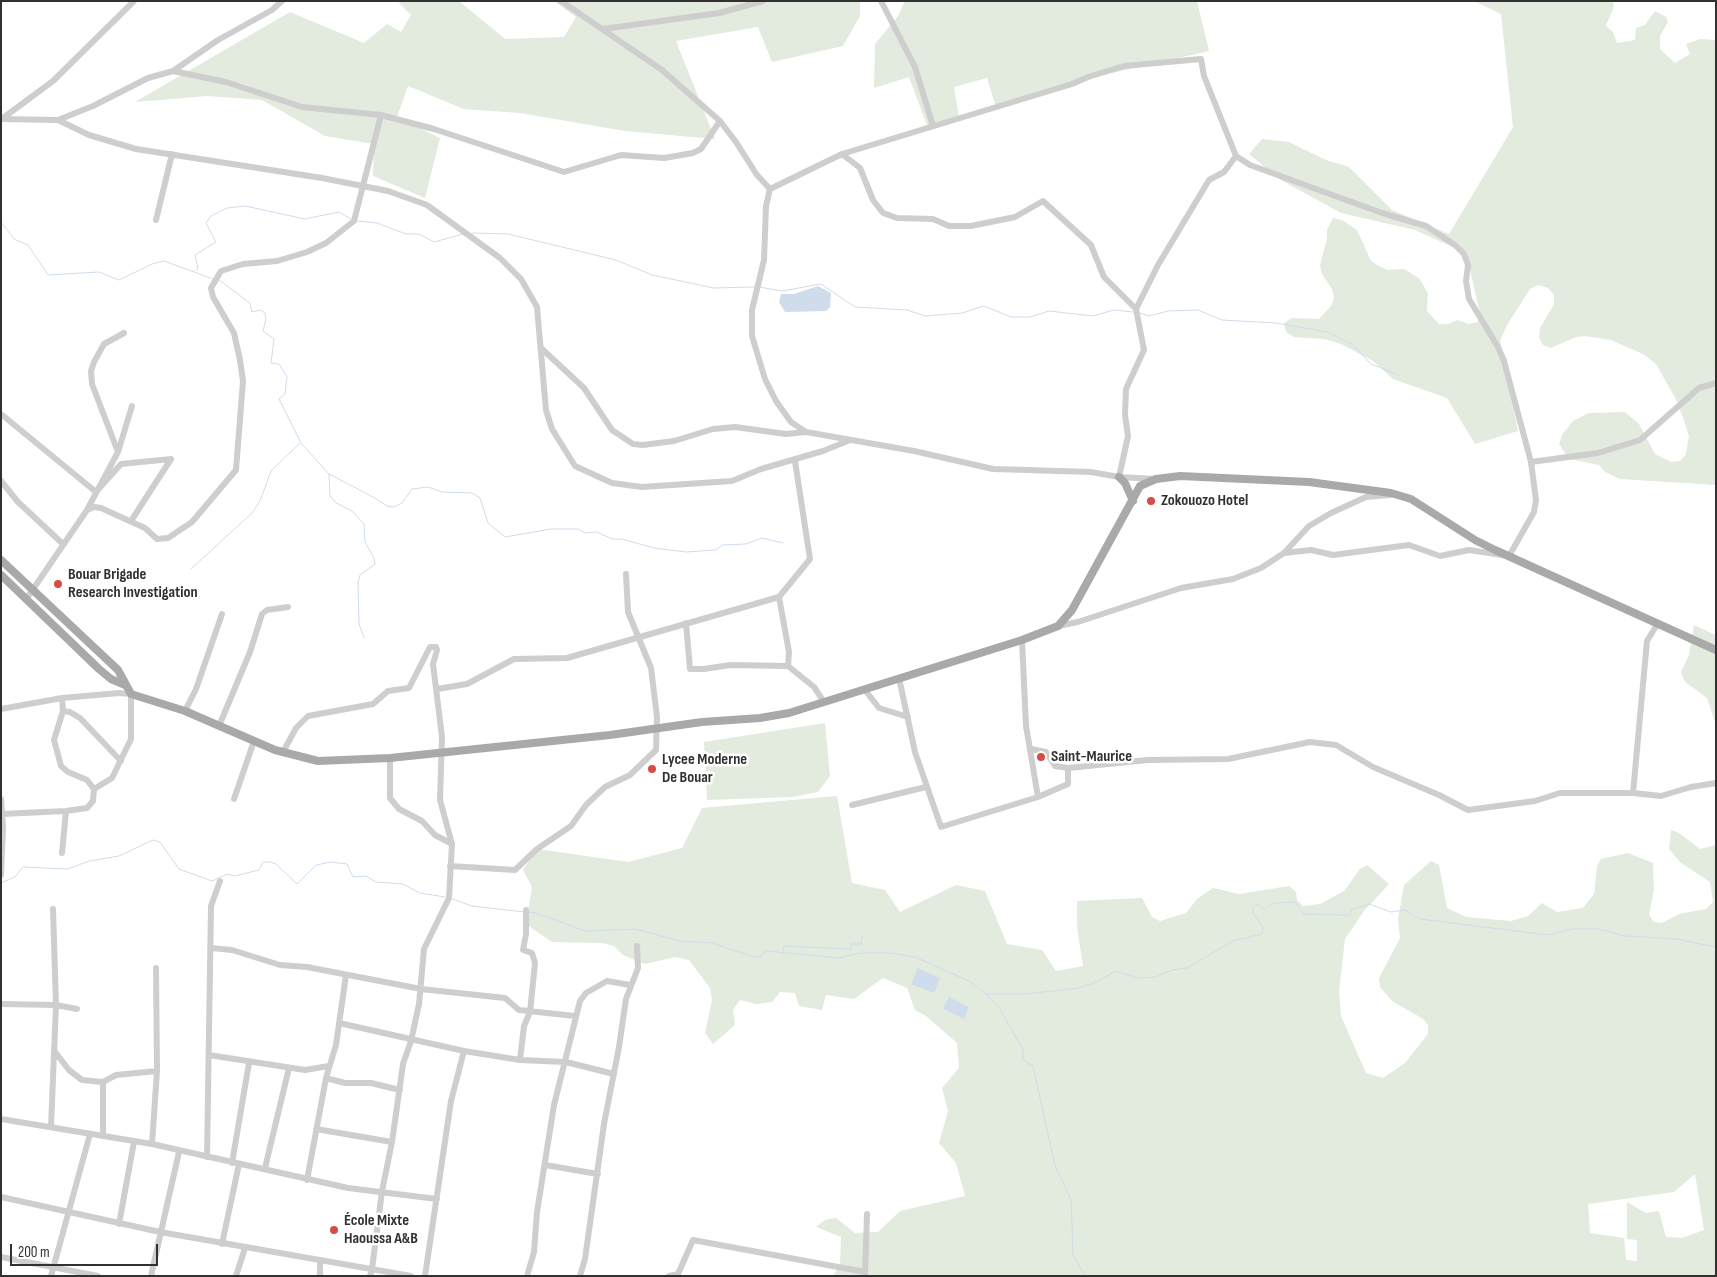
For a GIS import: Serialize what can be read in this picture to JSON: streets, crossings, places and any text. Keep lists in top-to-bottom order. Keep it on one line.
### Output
{"places":["Zokouozo Hotel","Bouar Brigade Research Investigation","Saint-Maurice","Lycee Moderne De Bouar","École Mixte Haoussa A&B"],"scale_bar":"200 m"}
